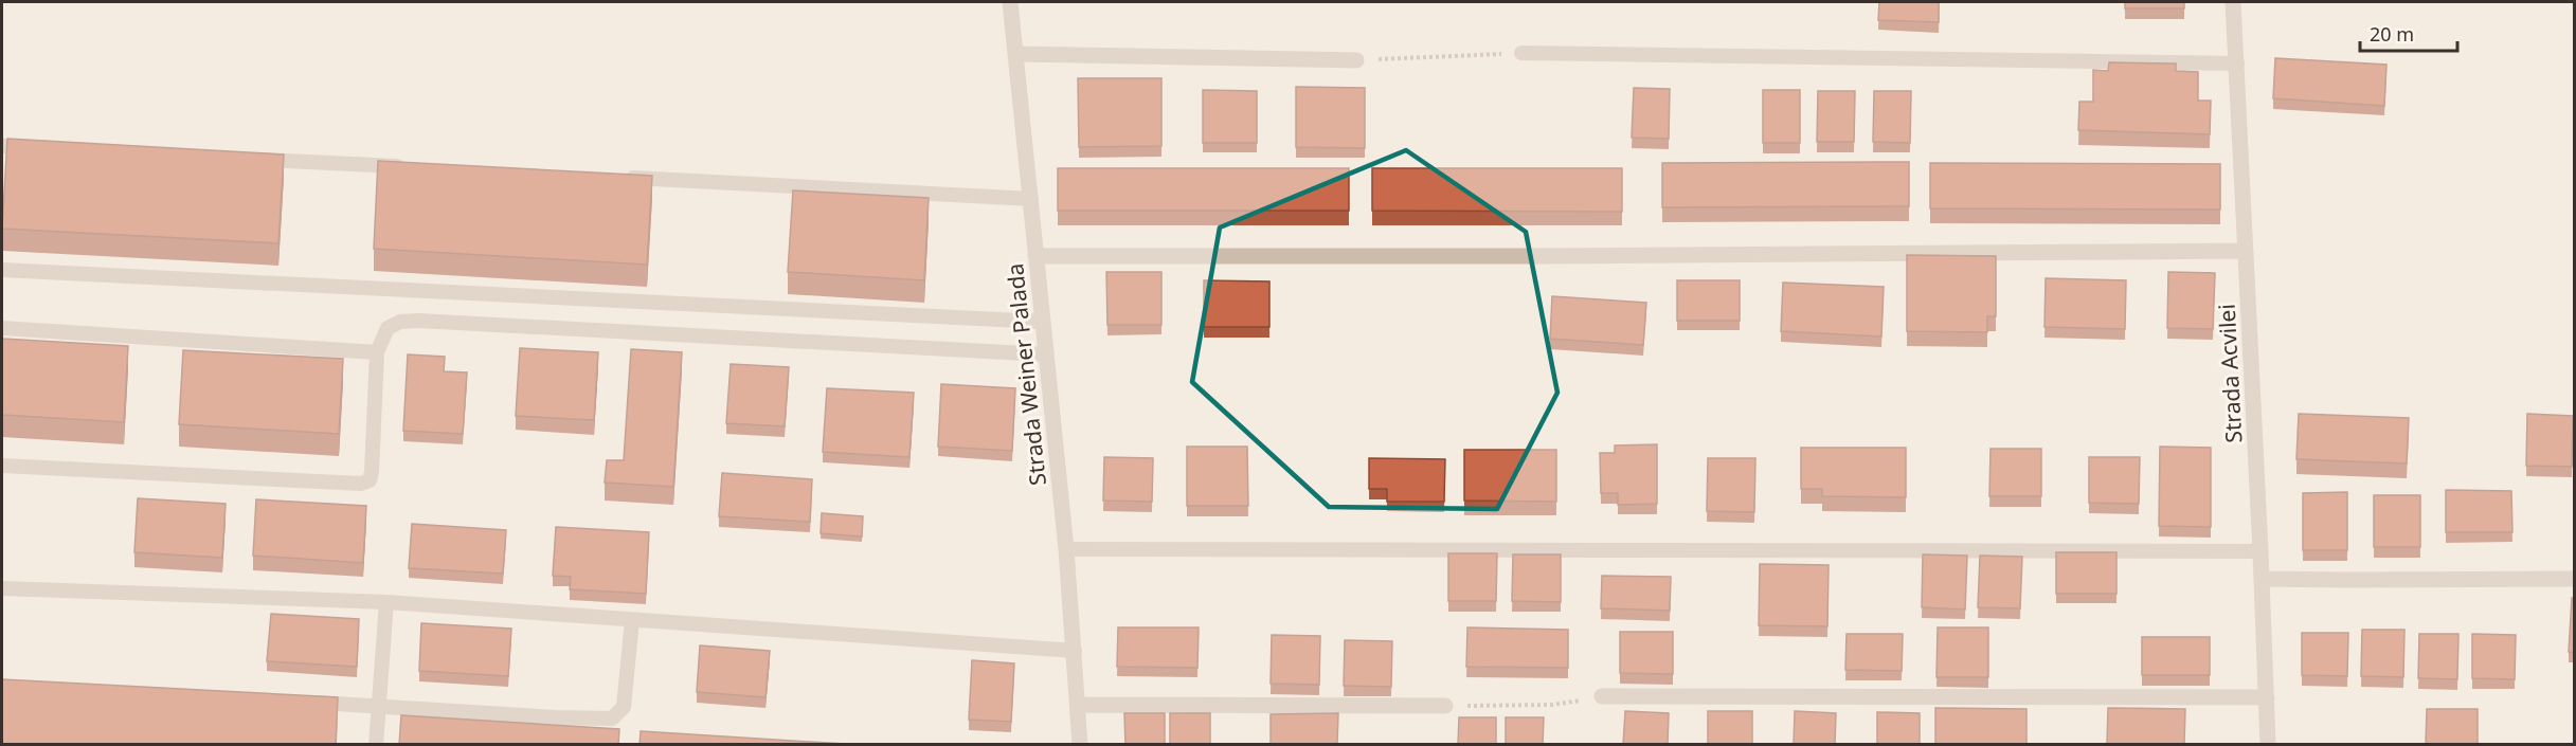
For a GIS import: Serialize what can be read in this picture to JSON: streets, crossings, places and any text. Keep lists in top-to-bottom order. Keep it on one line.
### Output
{"streets":{"street":["Strada Acvilei","Strada Weiner Palada"]},"scale_bar":"20 m"}
